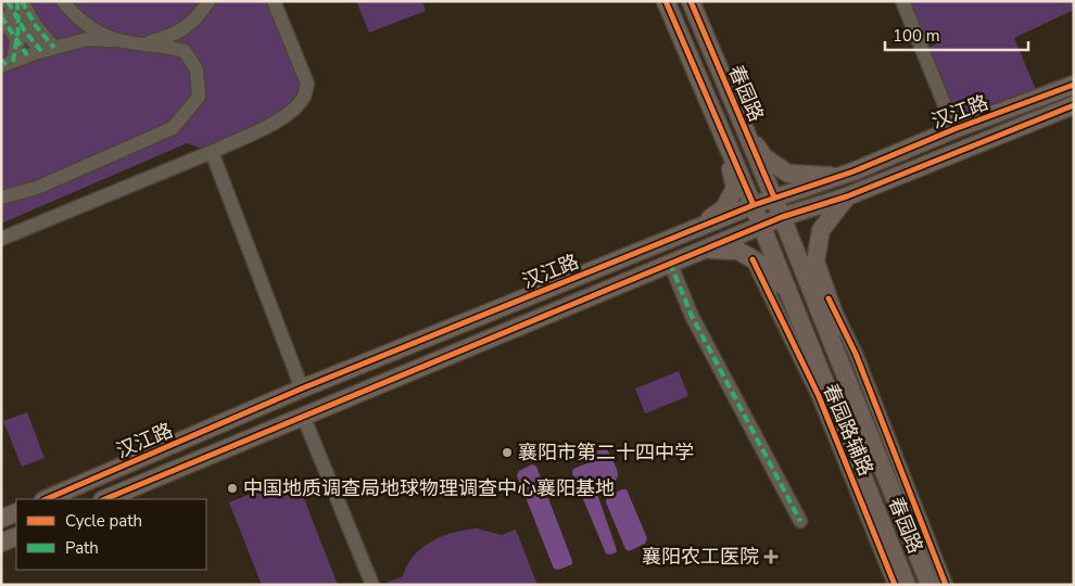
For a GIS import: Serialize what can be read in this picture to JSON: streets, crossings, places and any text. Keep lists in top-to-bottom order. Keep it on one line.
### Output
{"streets":{"main road":["春园路","汉江路"],"street":["春园路辅路"]},"crossings":[["春园路","汉江路"]],"places":{"other":["襄阳市第二十四中学","中国地质调查局地球物理调查中心襄阳基地"],"health":["襄阳农工医院"]},"legend":["Cycle path","Path"],"scale_bar":"100 m"}
